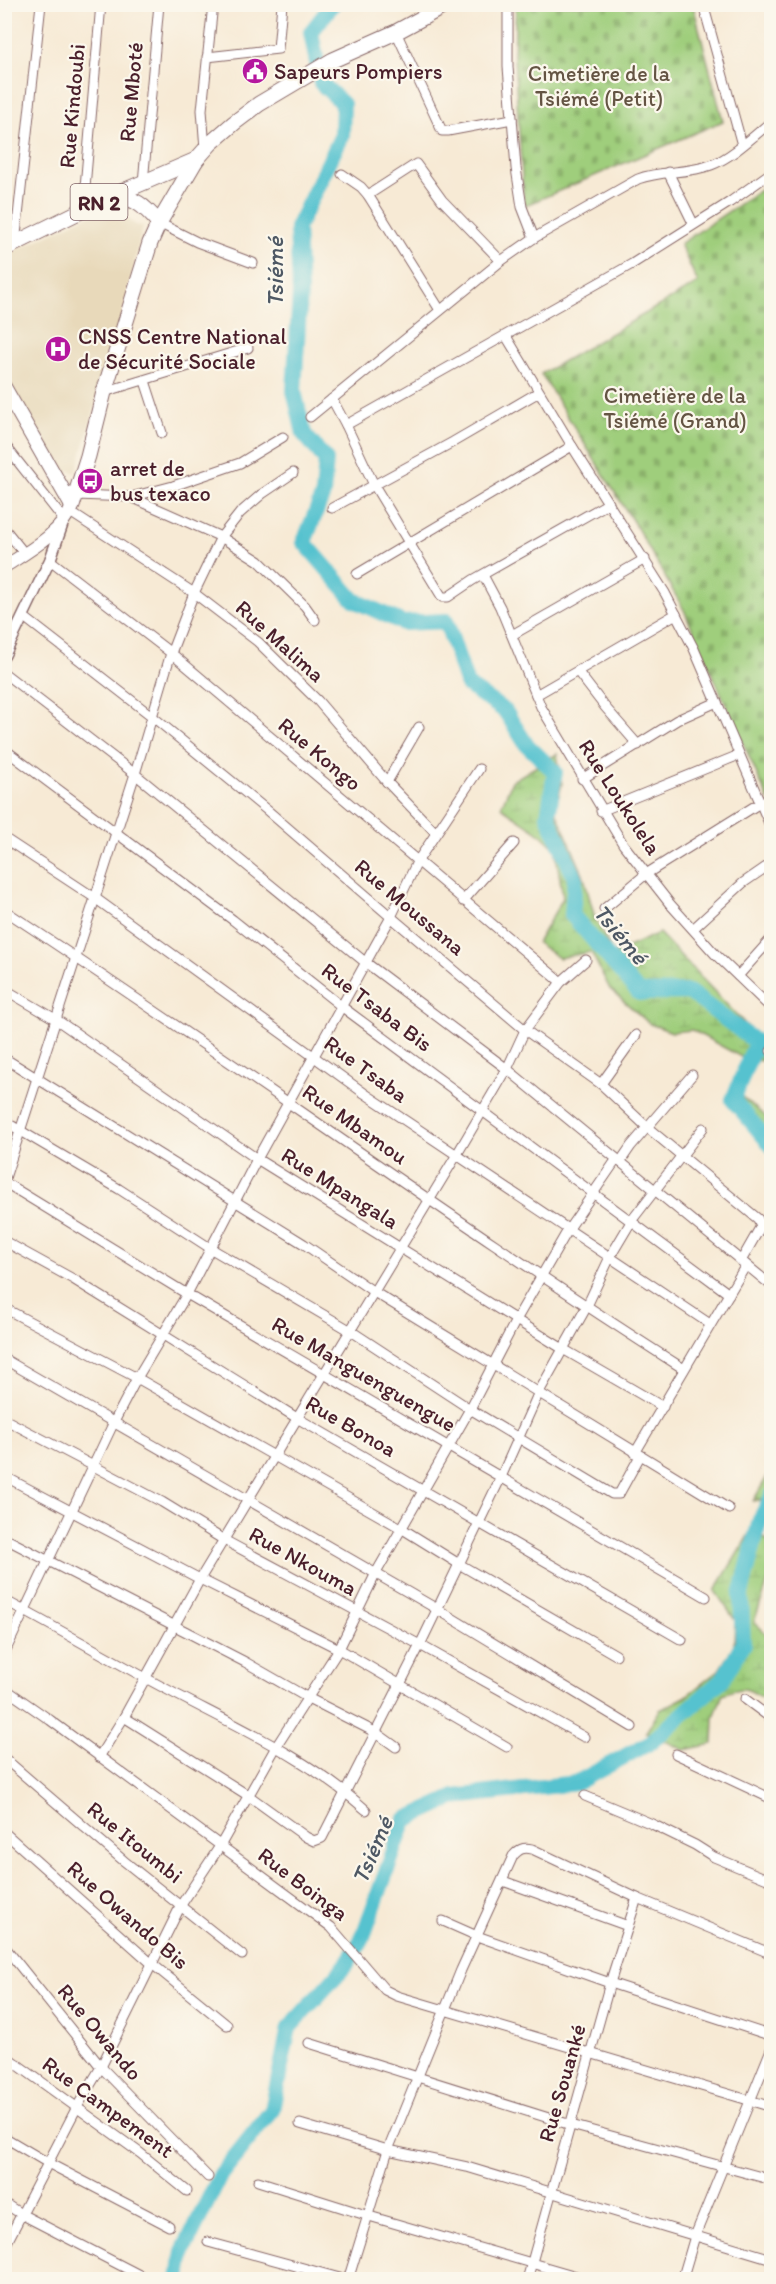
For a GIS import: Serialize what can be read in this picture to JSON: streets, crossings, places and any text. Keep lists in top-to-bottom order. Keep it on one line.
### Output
{"streets":{"highway":["RN 2"],"street":["Rue Mboté","Rue Kindoubi","Rue Malima","Rue Kongo","Rue Loukolela","Rue Moussana","Rue Tsaba Bis","Rue Tsaba","Rue Mbamou","Rue Mpangala","Rue Manguenguengue","Rue Bonoa","Rue Nkouma","Rue Itoumbi","Rue Boinga","Rue Owando Bis","Rue Owando","Rue Souanké","Rue Campement"]},"crossings":[["Rue Mboté","RN 2"],["Rue Kindoubi","RN 2"],["RN 2","Rue Malima"],["Rue Boinga","Rue Souanké"]],"water":["Tsiémé"],"parks":["Cimetière de la Tsiémé (Petit)","Cimetière de la Tsiémé (Grand)"],"places":{"public building":["Sapeurs Pompiers"],"hospital":["CNSS Centre National de Sécurité Sociale"],"bus stop":["arret de bus texaco"]}}
